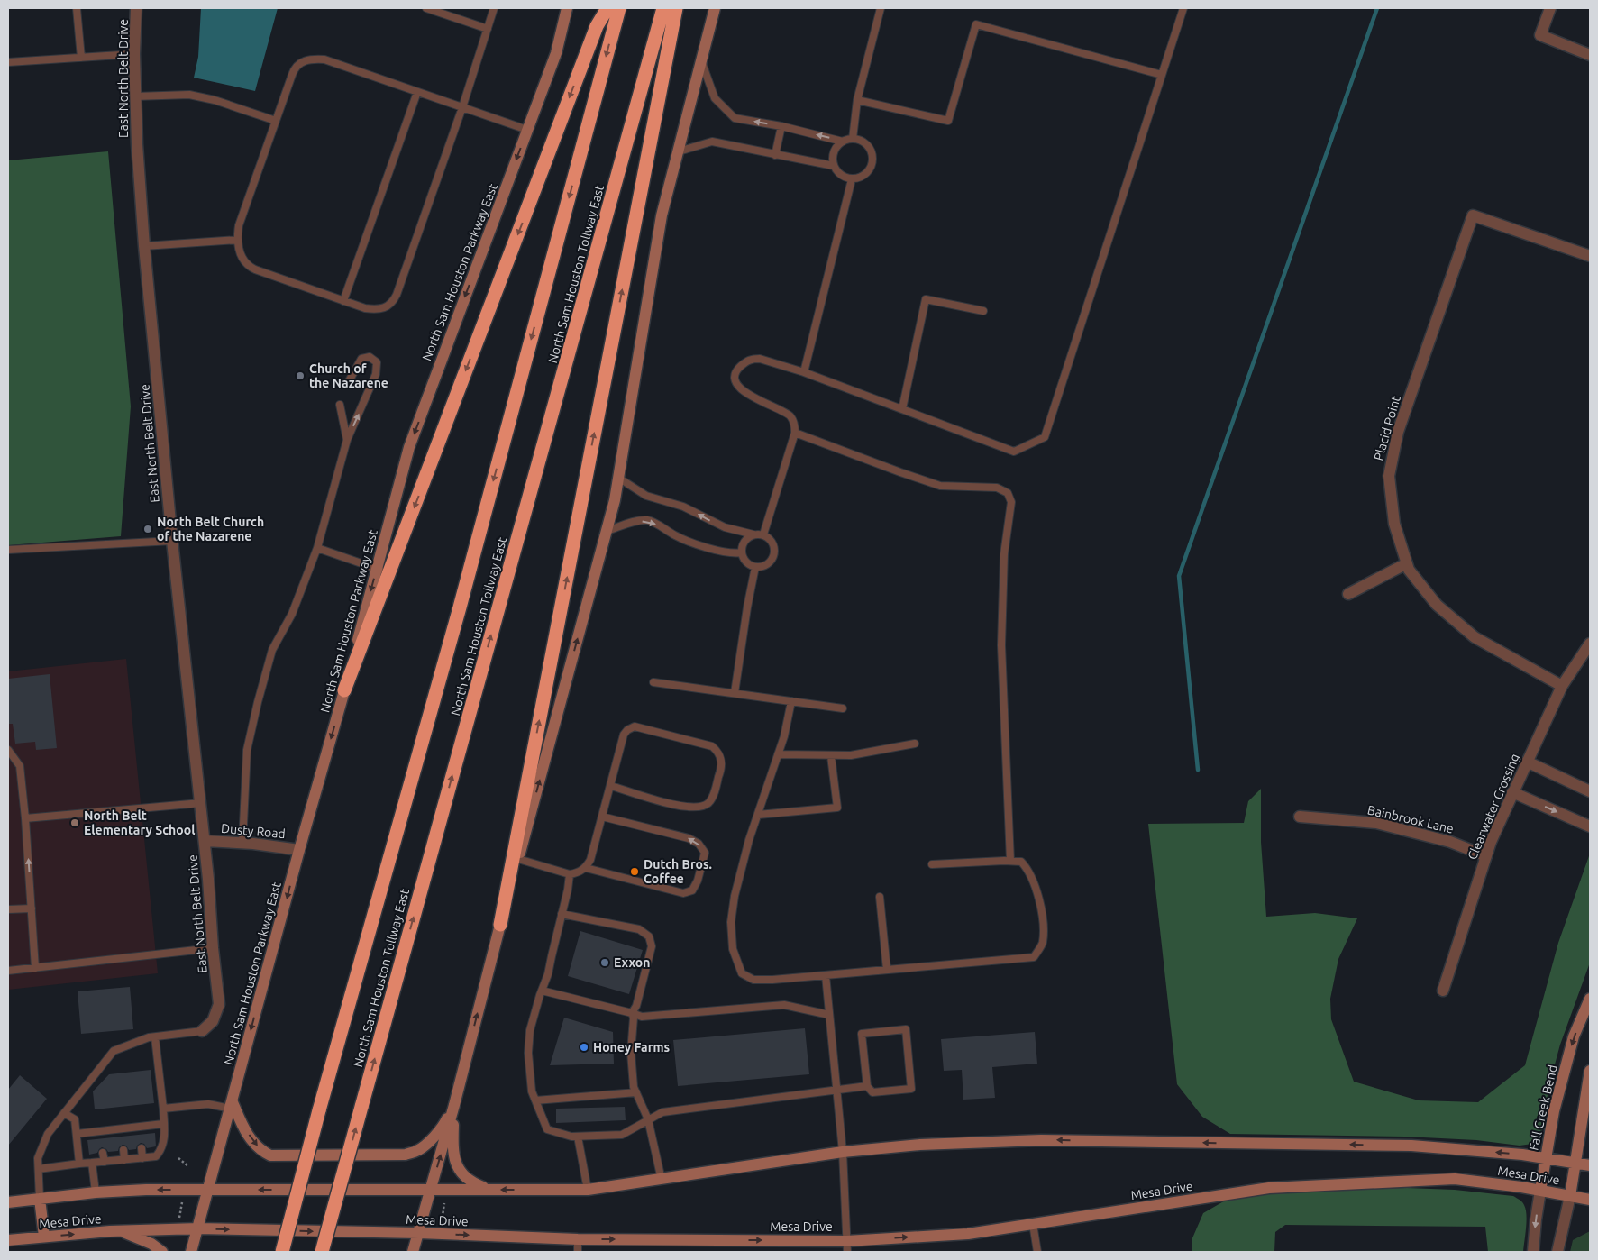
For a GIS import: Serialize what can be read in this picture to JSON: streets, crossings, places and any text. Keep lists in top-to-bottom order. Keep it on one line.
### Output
{"streets":{"highway":["North Sam Houston Tollway East"],"street":["East North Belt Drive","North Sam Houston Parkway East","Placid Point","Clearwater Crossing","Bainbrook Lane","Dusty Road","Fall Creek Bend","Mesa Drive"]},"crossings":[["East North Belt Drive","Dusty Road"],["North Sam Houston Parkway East","Dusty Road"],["North Sam Houston Parkway East","Mesa Drive"],["Placid Point","Clearwater Crossing"],["Clearwater Crossing","Bainbrook Lane"],["Fall Creek Bend","Mesa Drive"]],"one_way":["North Sam Houston Parkway East"],"places":["Church of the Nazarene","North Belt Church of the Nazarene","North Belt Elementary School","Dutch Bros. Coffee","Exxon","Honey Farms"]}
